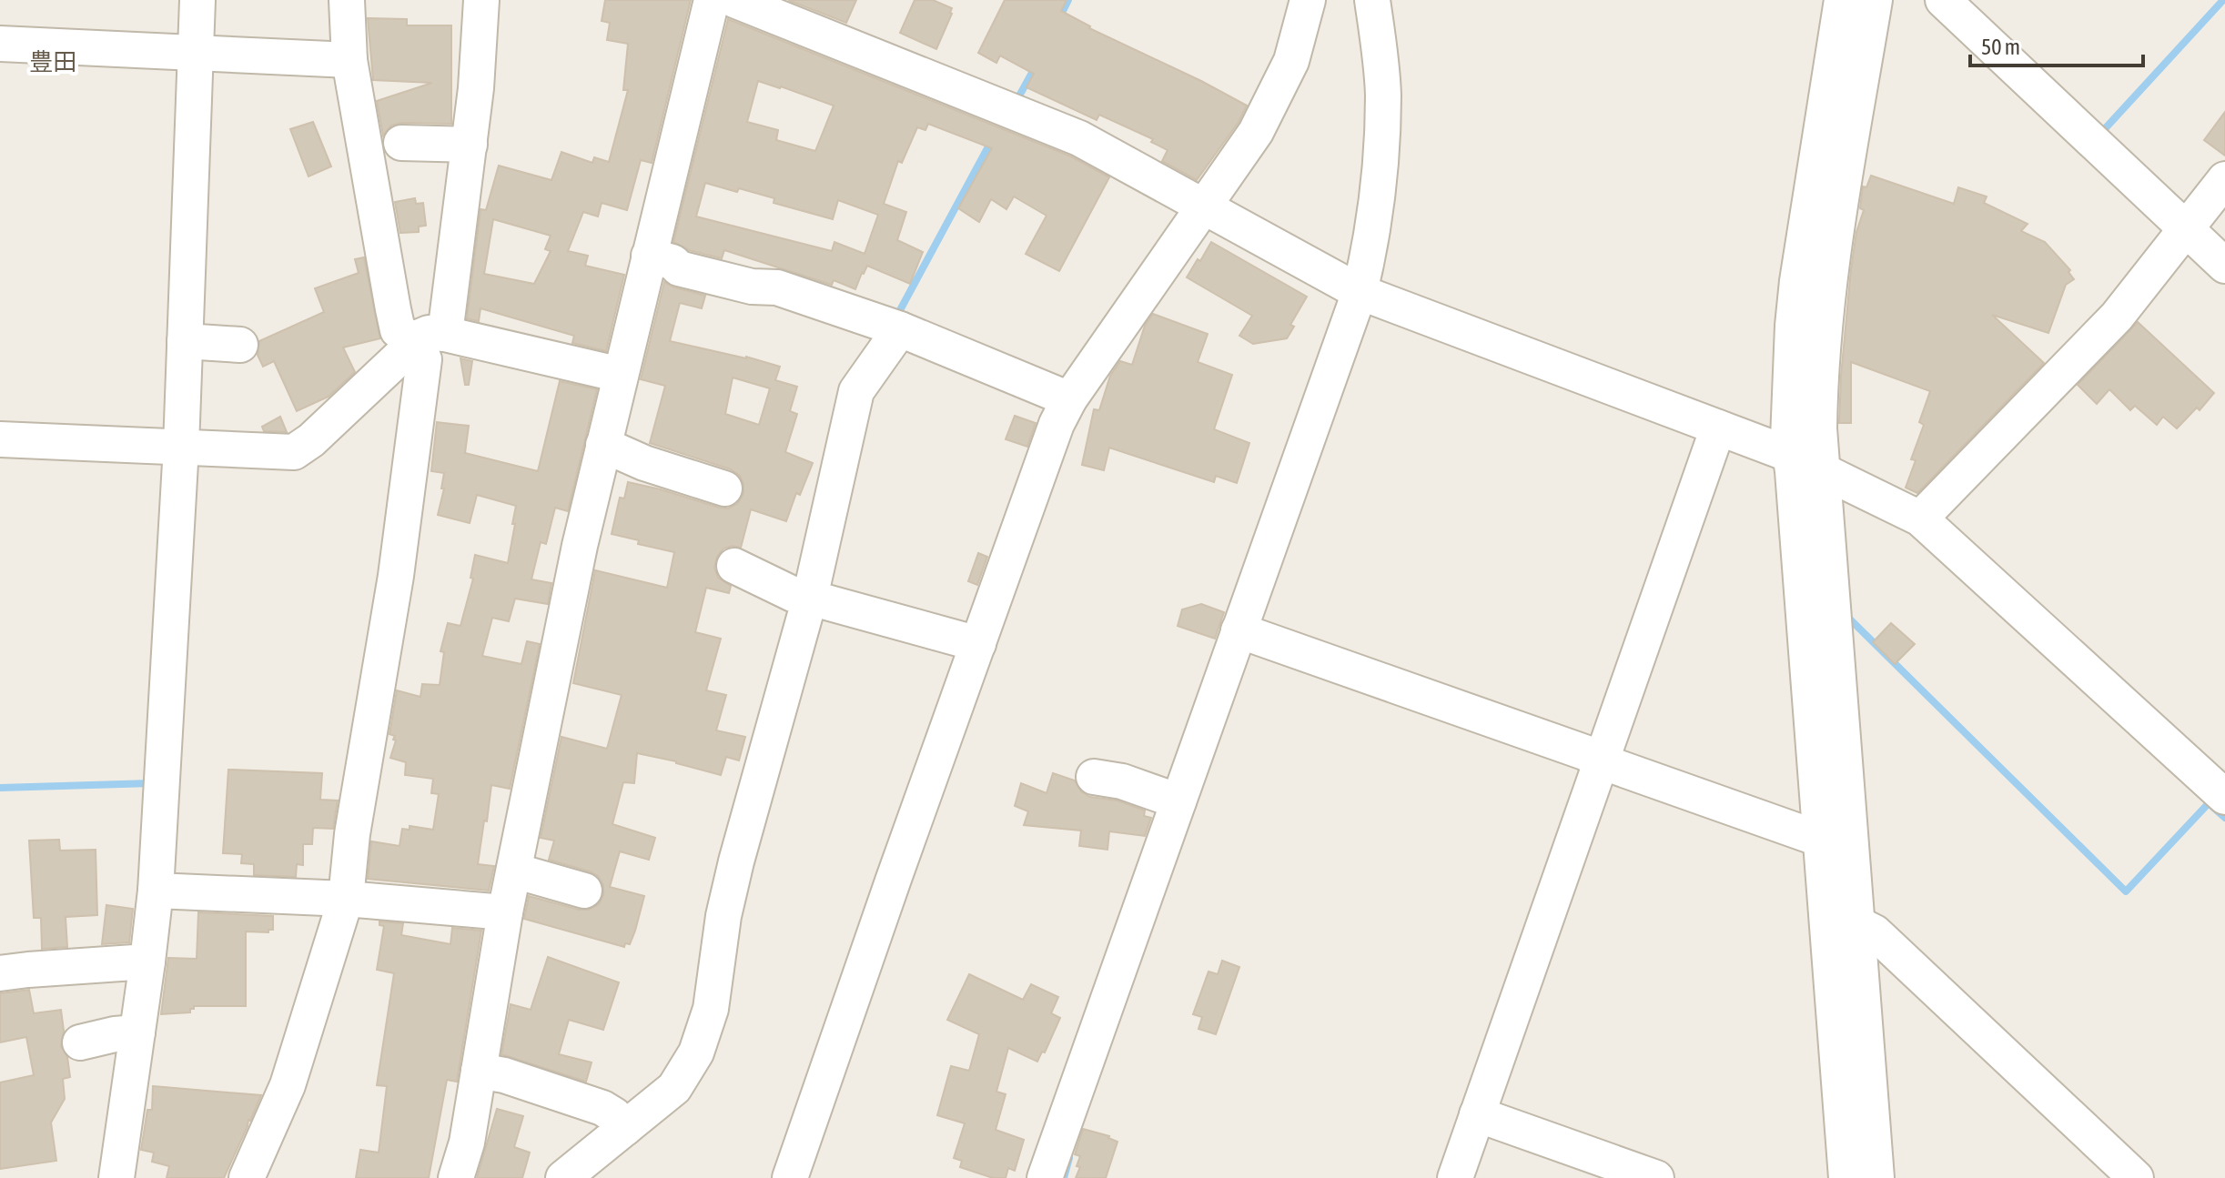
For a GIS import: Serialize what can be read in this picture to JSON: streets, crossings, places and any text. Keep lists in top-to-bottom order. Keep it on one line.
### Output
{"districts":["豊田"],"scale_bar":"50 m"}
